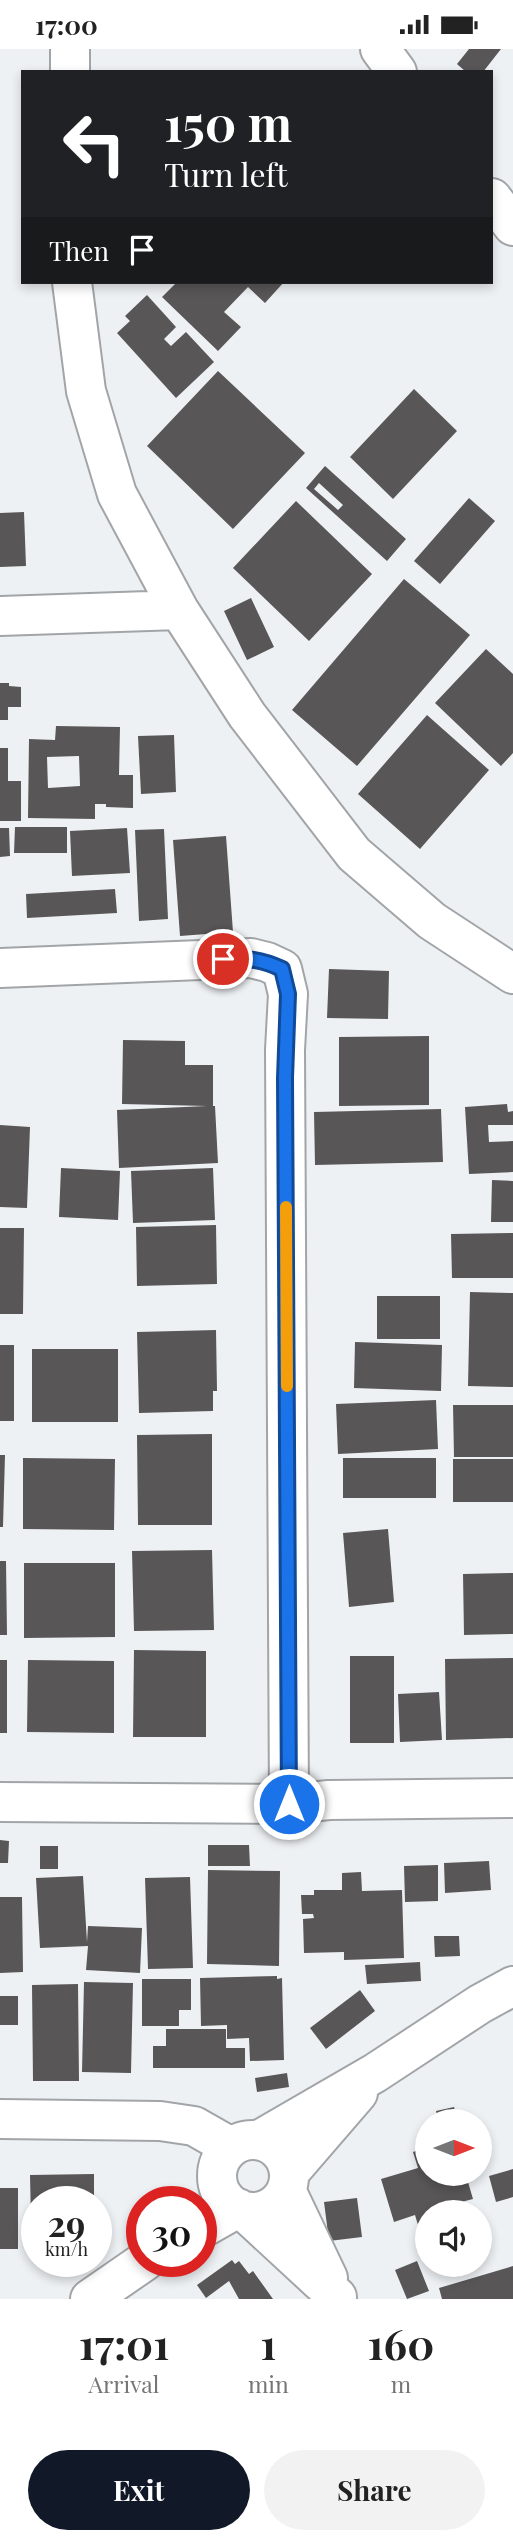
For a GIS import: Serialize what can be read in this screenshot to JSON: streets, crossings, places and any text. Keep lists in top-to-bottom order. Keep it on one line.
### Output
{"north":"right","page":{"status":"17:00","turn":["150 m","Turn left"],"then":"Then","speed":"29 km/h","limit":"30","eta":["17:01","Arrival","1","min","160","m"],"buttons":["Exit","Share"]}}
